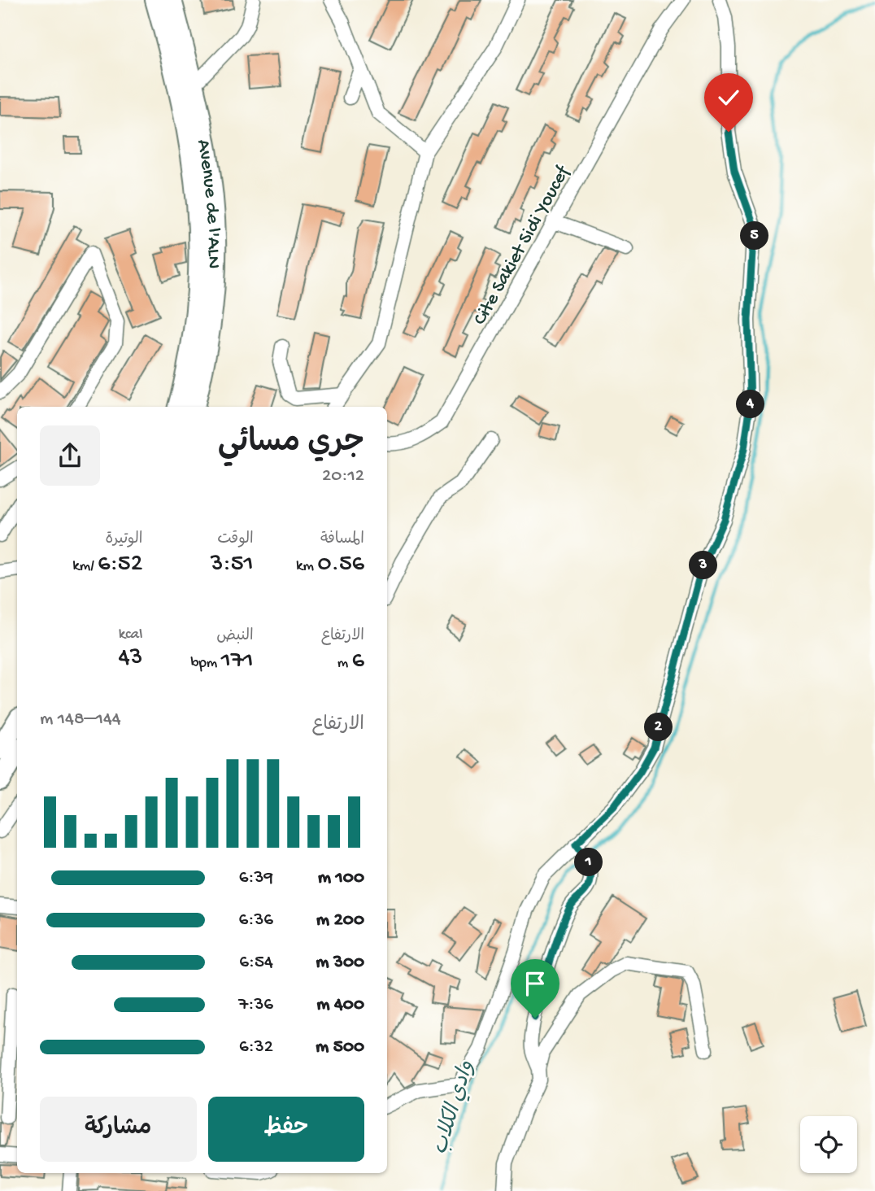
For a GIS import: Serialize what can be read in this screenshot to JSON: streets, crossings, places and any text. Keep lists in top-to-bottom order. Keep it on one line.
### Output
{"streets":{"main road":["Avenue de l'ALN"],"street":["Cite Sakiet Sidi Youcef"]},"water":["وادي الكلاب"],"page":{"pins":["5","4","3","2","1"],"heading":["جري مسائي","20:12"],"stats":[["المسافة","0.56 km"],["الوقت","3:51"],["الوتيرة","6:52 /km"],["الارتفاع","6 m"],["النبض","171 bpm"],["kcal","43"]],"chart":["الارتفاع","144–148 m"],"list":[{"name":"100 m","note":"6:39"},{"name":"200 m","note":"6:36"},{"name":"300 m","note":"6:54"},{"name":"400 m","note":"7:36"},{"name":"500 m","note":"6:32"}],"buttons":["حفظ","مشاركة"]}}
